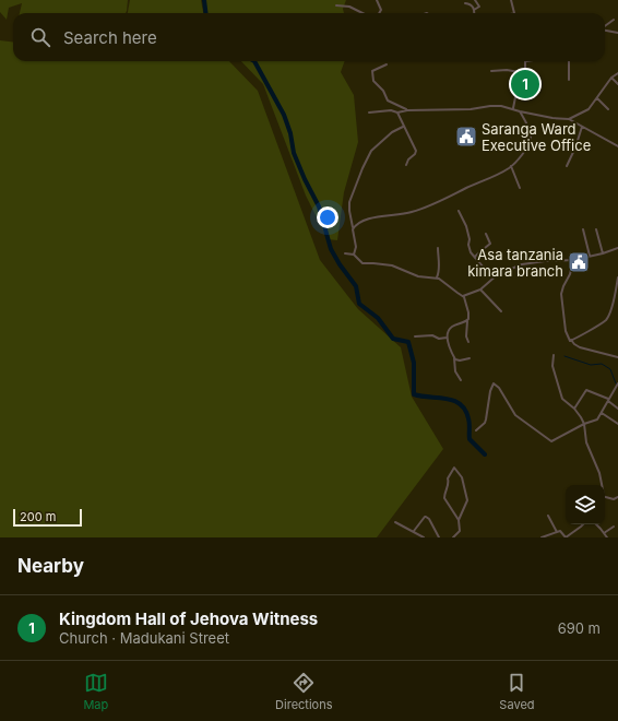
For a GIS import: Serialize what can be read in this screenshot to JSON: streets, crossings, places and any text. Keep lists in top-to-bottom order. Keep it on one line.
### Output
{"places":{"public building":["Saranga Ward Executive Office","Asa tanzania kimara branch"]},"scale_bar":"200 m","page":{"search":"Search here","pins":"1","scale":"200 m","heading":"Nearby","list":[{"mark":"1","name":"Kingdom Hall of Jehova Witness","note":"Church · Madukani Street","value":"690 m"}],"nav":["Map","Directions","Saved"]}}
